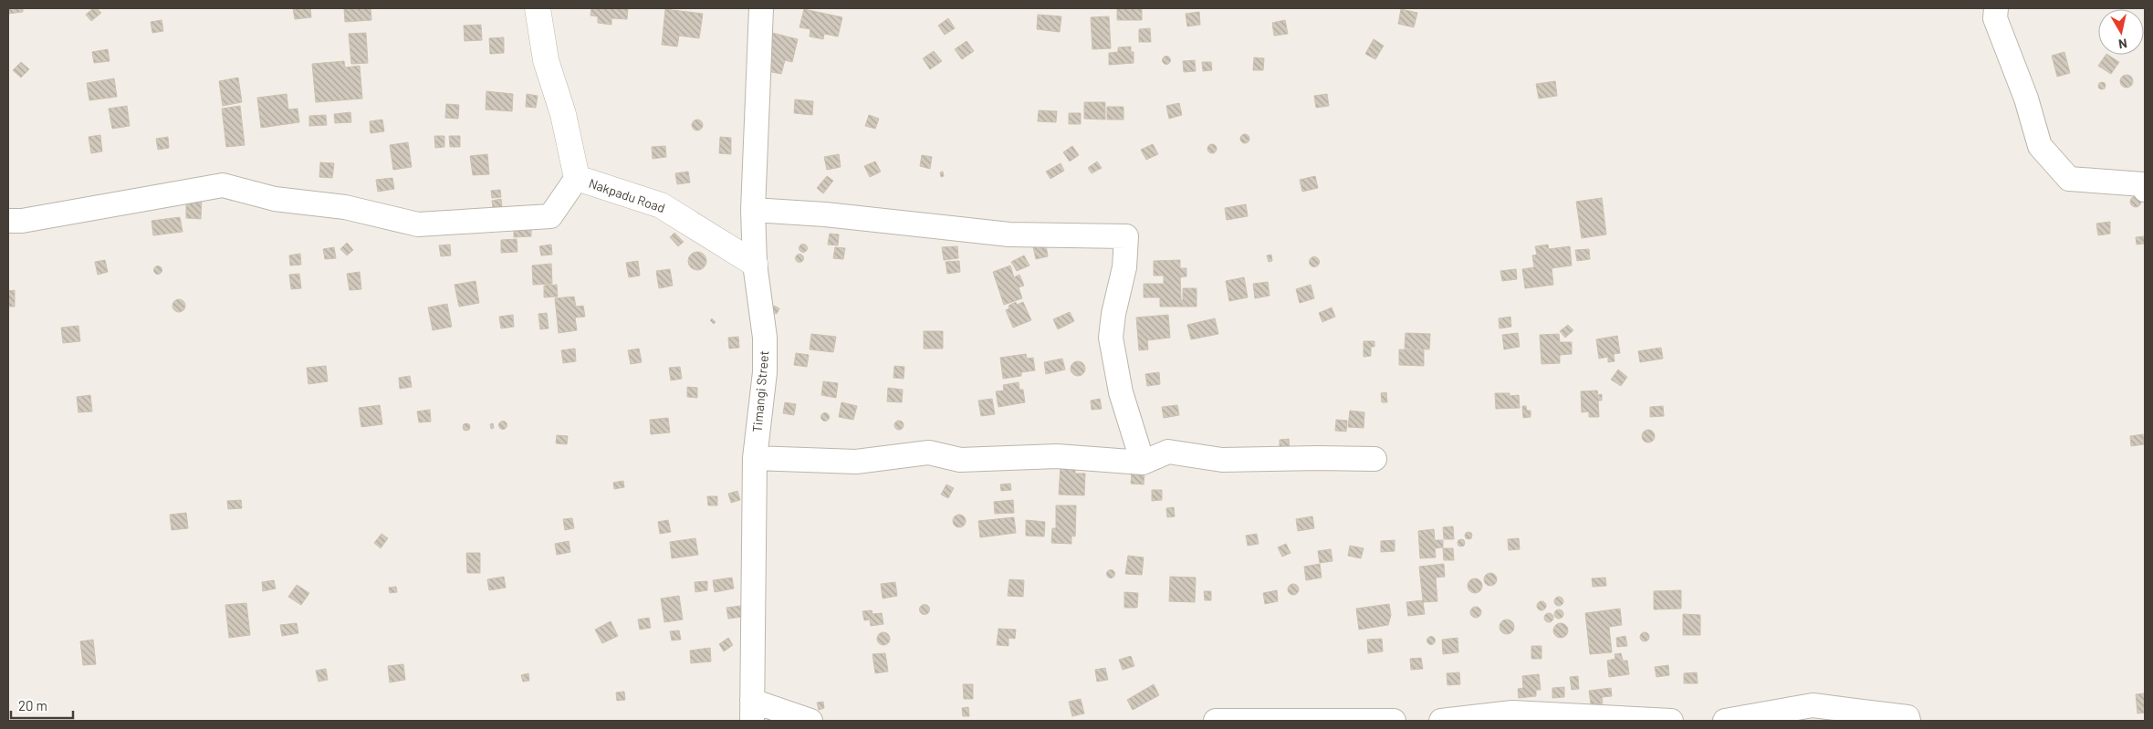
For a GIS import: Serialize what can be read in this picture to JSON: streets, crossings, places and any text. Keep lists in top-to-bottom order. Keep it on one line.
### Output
{"streets":{"street":["Nakpadu Road","Timangi Street"]},"crossings":[["Nakpadu Road","Timangi Street"]],"scale_bar":"20 m","north":"bottom"}
